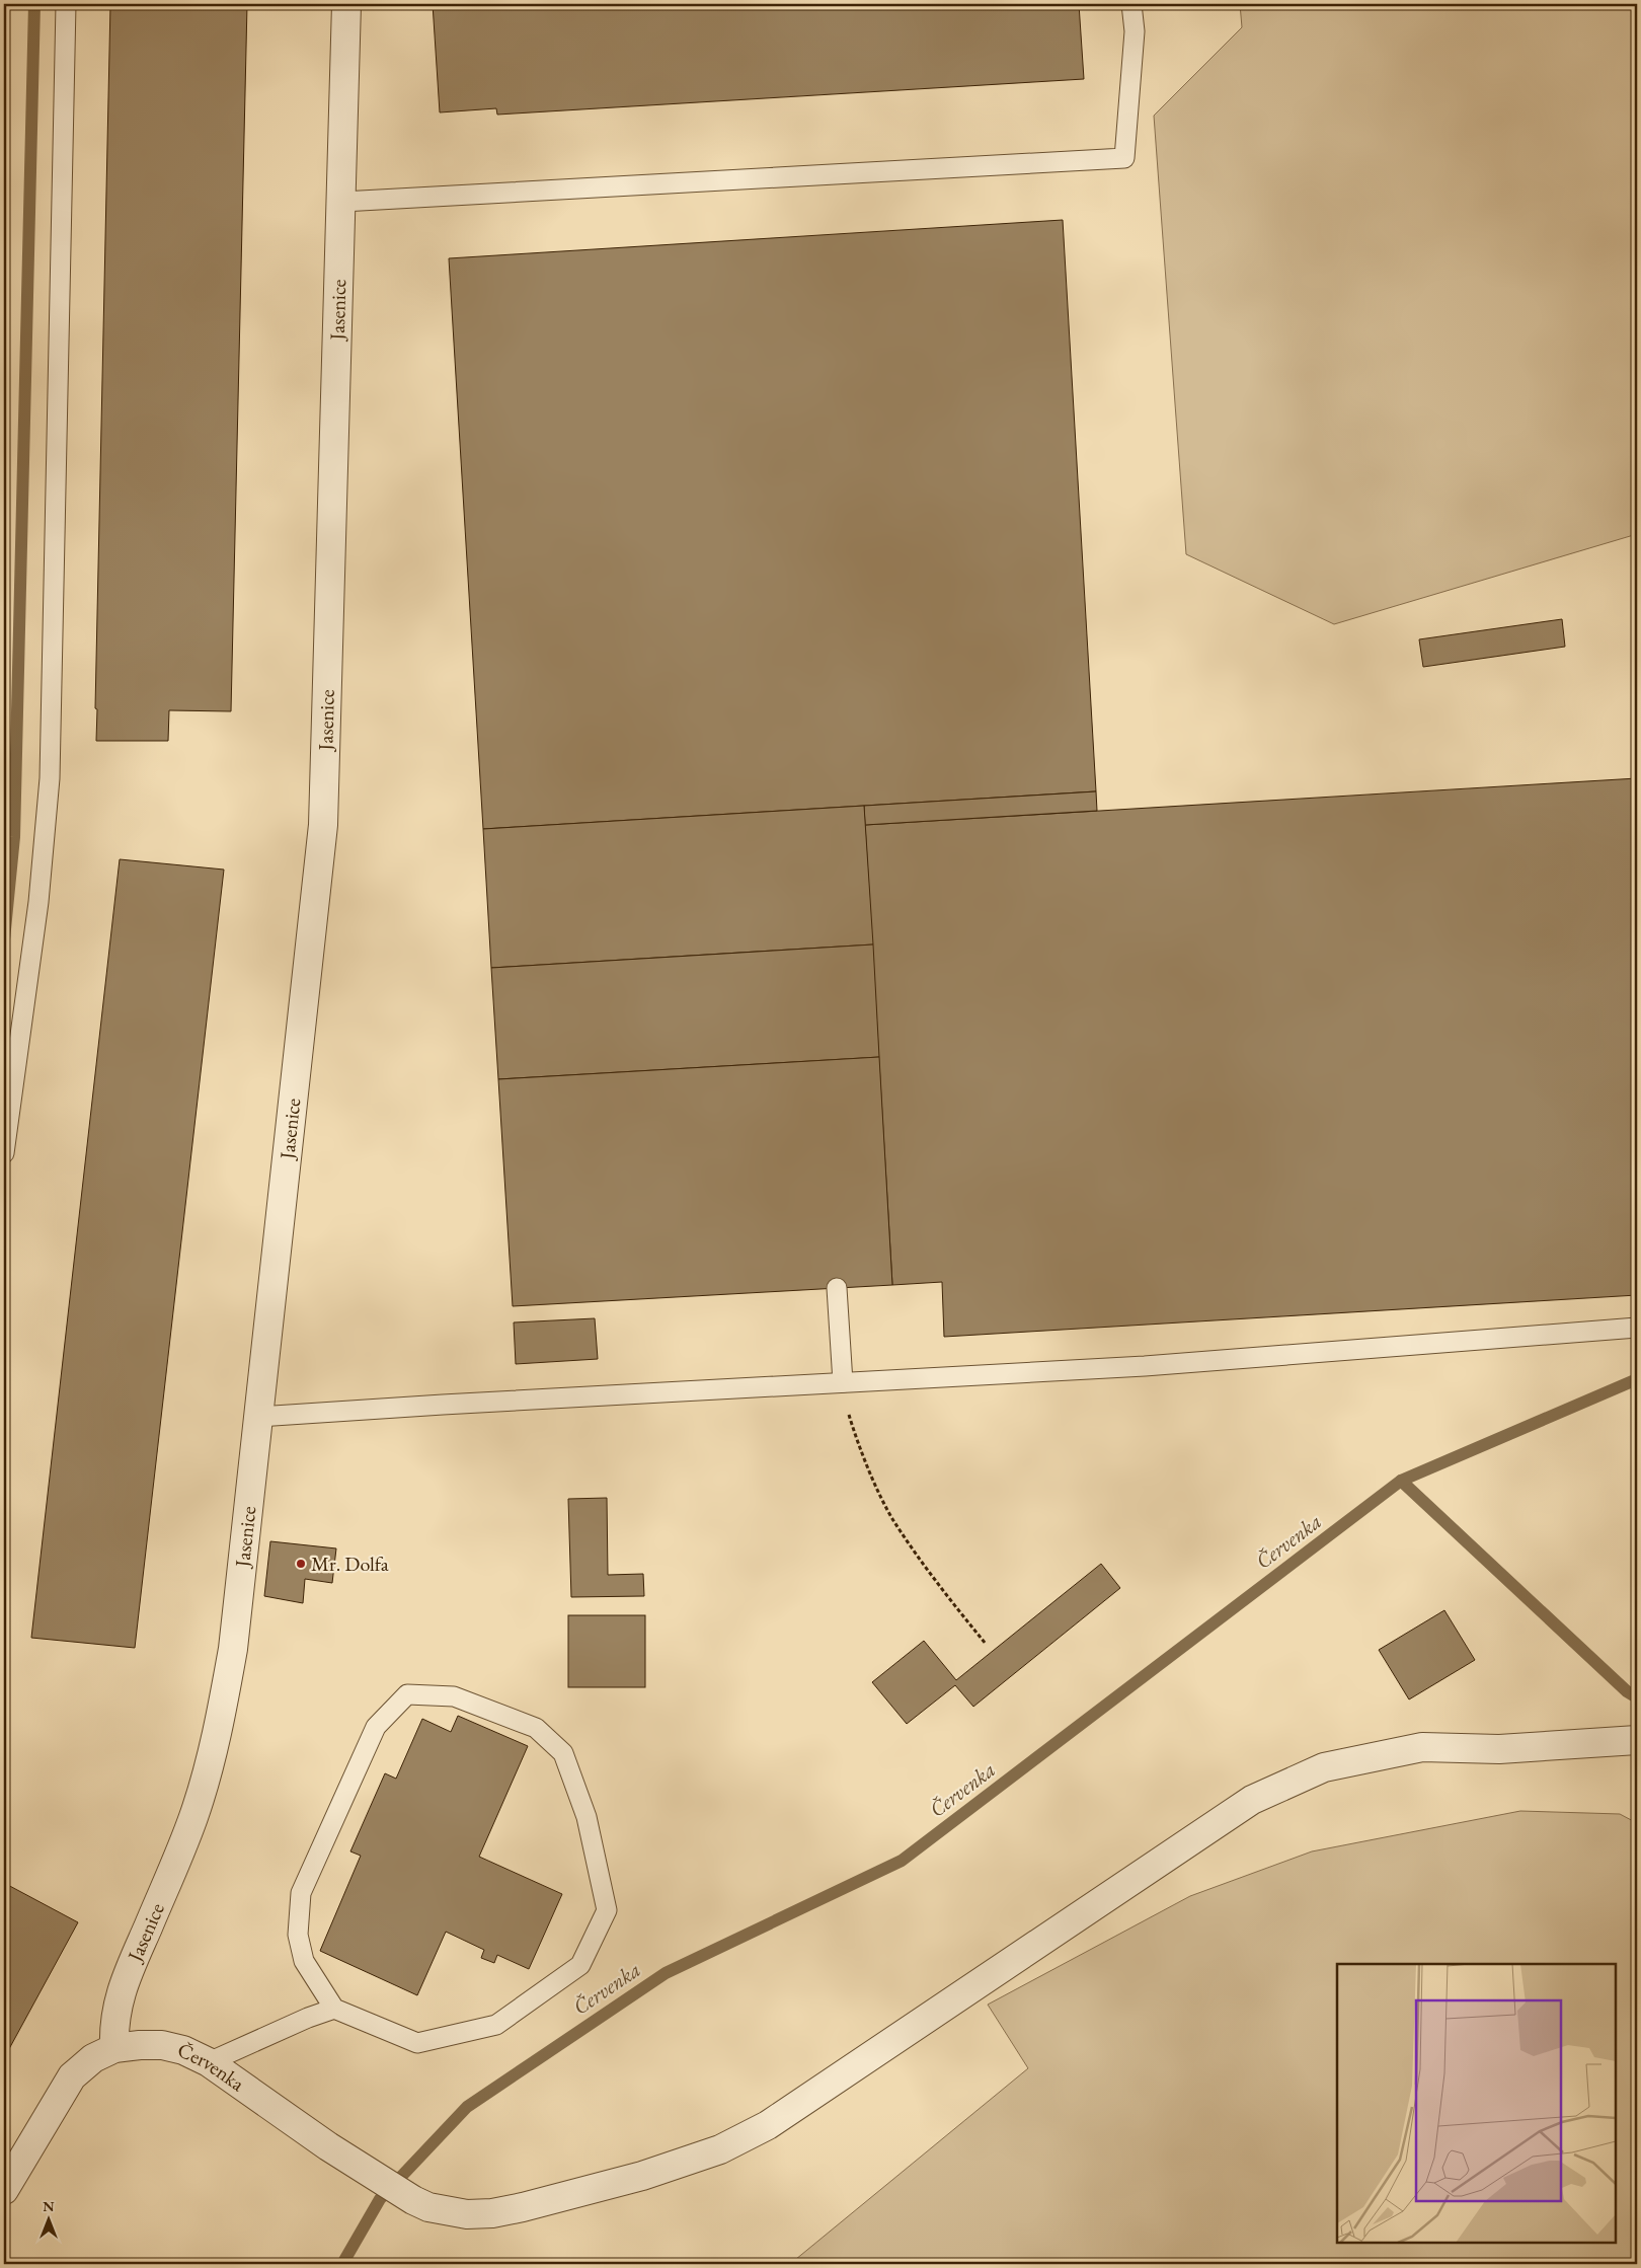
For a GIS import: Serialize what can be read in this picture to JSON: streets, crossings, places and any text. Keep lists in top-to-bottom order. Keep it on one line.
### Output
{"streets":{"street":["Jasenice","Červenka"]},"crossings":[["Jasenice","Červenka"]],"water":["Červenka"],"places":["Mr. Dolfa"],"north":"top"}
